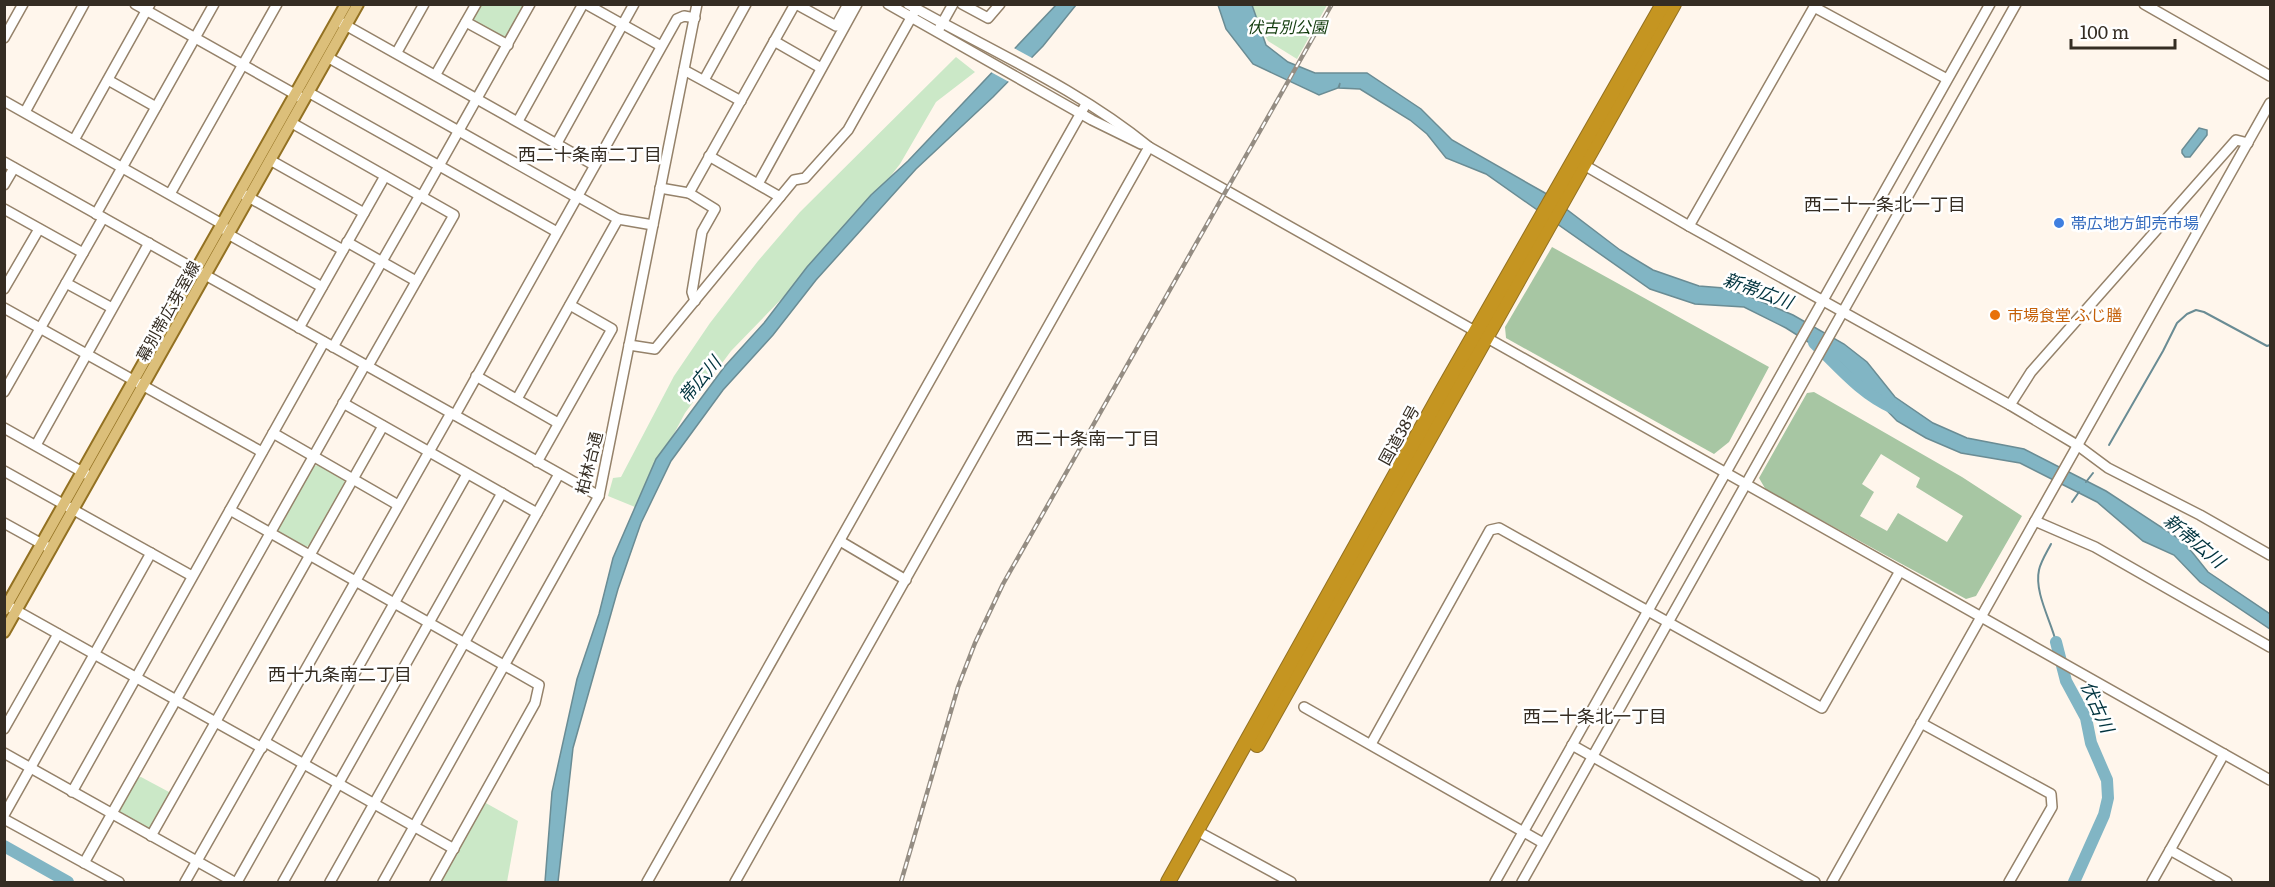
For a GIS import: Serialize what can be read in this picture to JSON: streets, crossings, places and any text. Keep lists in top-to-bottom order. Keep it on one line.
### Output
{"streets":{"highway":["国道38号"],"main road":["幕別帯広芽室線"],"street":["柏林台通"]},"districts":["西二十条南二丁目","西二十一条北一丁目","西二十条南一丁目","西十九条南二丁目","西二十条北一丁目"],"water":["新帯広川","帯広川","伏古川"],"parks":["伏古別公園"],"places":["帯広地方卸売市場","市場食堂 ふじ膳"],"scale_bar":"100 m"}
